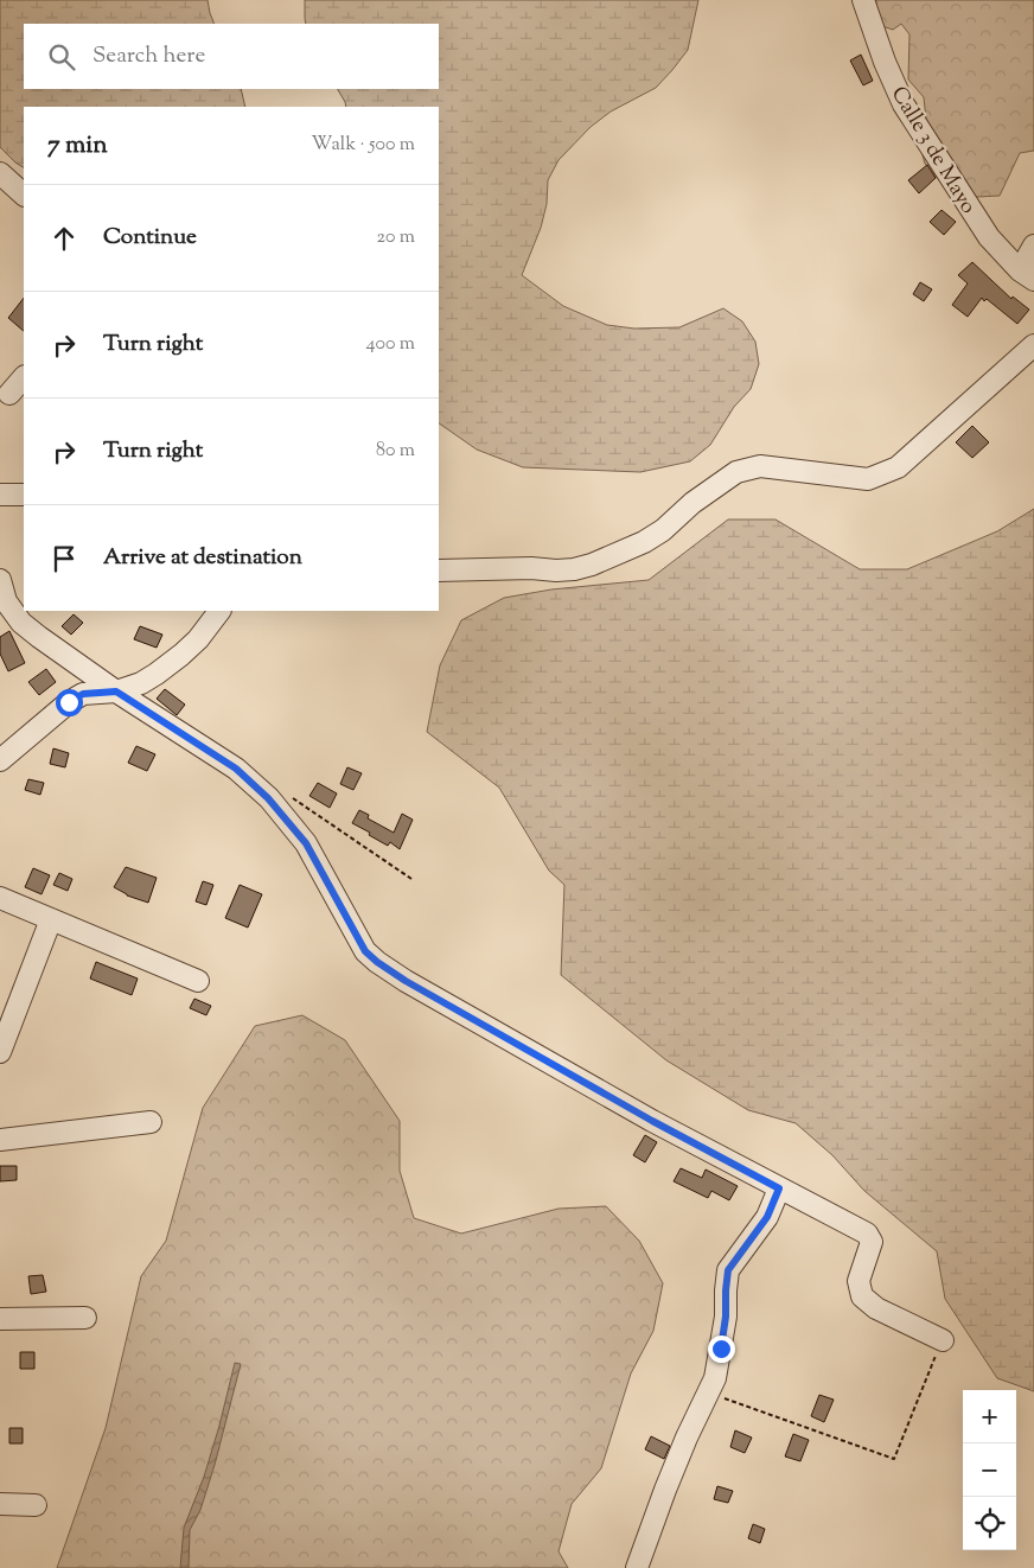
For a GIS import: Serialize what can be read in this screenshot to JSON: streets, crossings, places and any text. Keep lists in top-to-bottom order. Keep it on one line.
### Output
{"streets":{"street":["Calle 3 de Mayo"]},"page":{"search":"Search here","heading":["7 min","Walk · 500 m"],"list":[["Continue","20 m"],["Turn right","400 m"],["Turn right","80 m"],"Arrive at destination"],"map_buttons":["+","−"]}}
